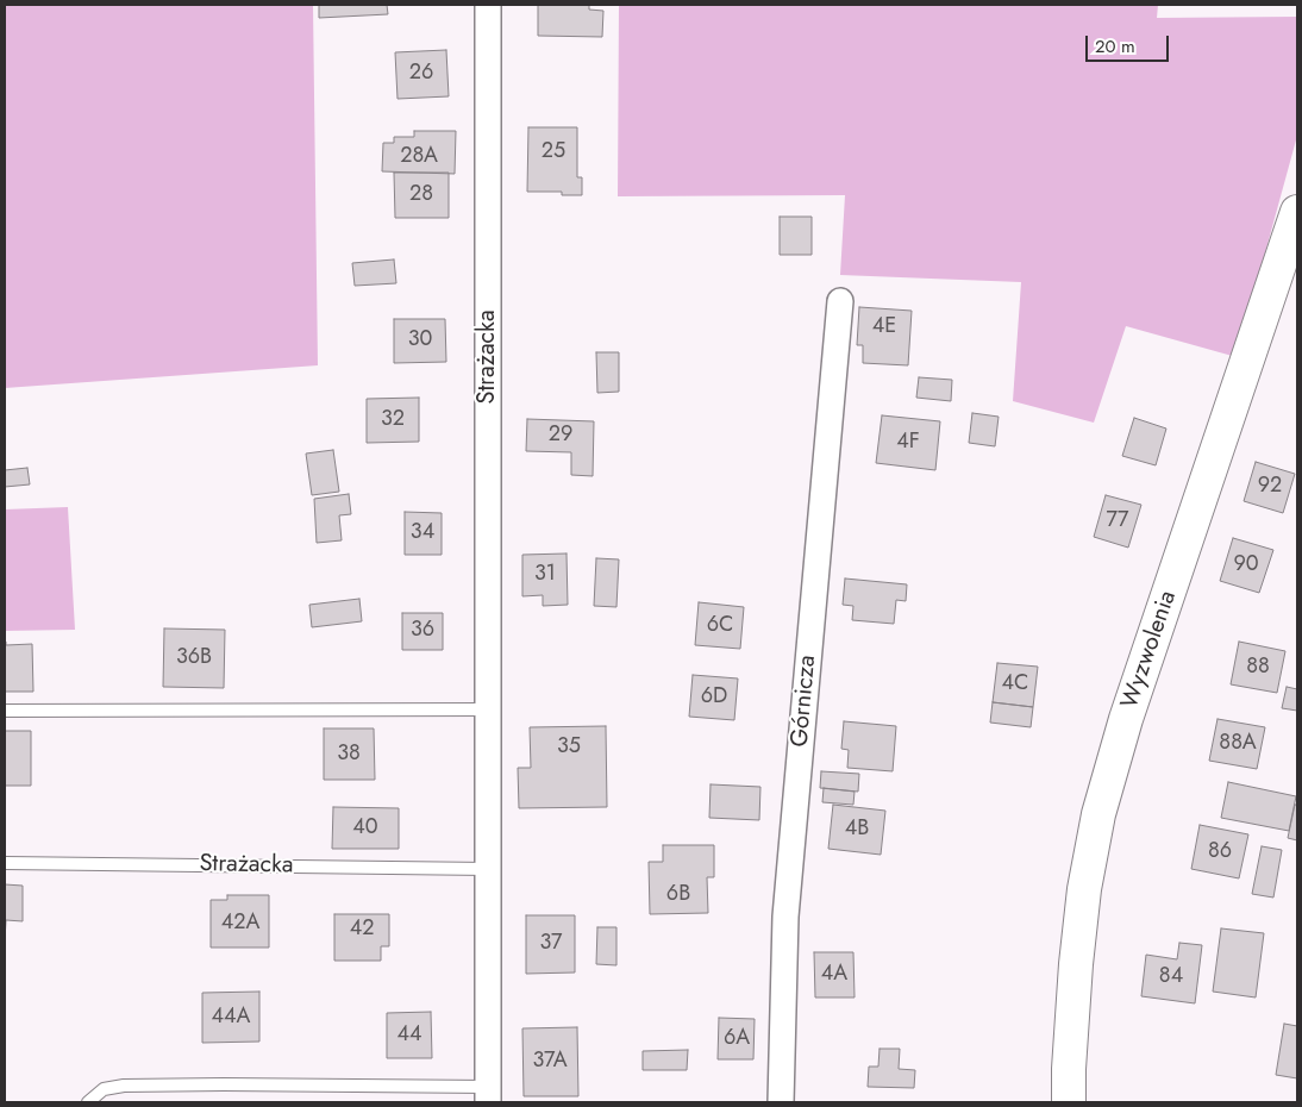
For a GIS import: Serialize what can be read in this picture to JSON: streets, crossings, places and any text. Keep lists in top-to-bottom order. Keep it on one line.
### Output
{"streets":{"main road":["Wyzwolenia"],"street":["Strażacka","Górnicza"]},"house_numbers":["26","25","28A","28","4E","30","32","29","4F","92","77","34","90","31","6C","36","36B","88","4C","6D","88A","35","38","40","4B","86","6B","42A","42","37","4A","84","44A","44","6A","37A"],"scale_bar":"20 m"}
